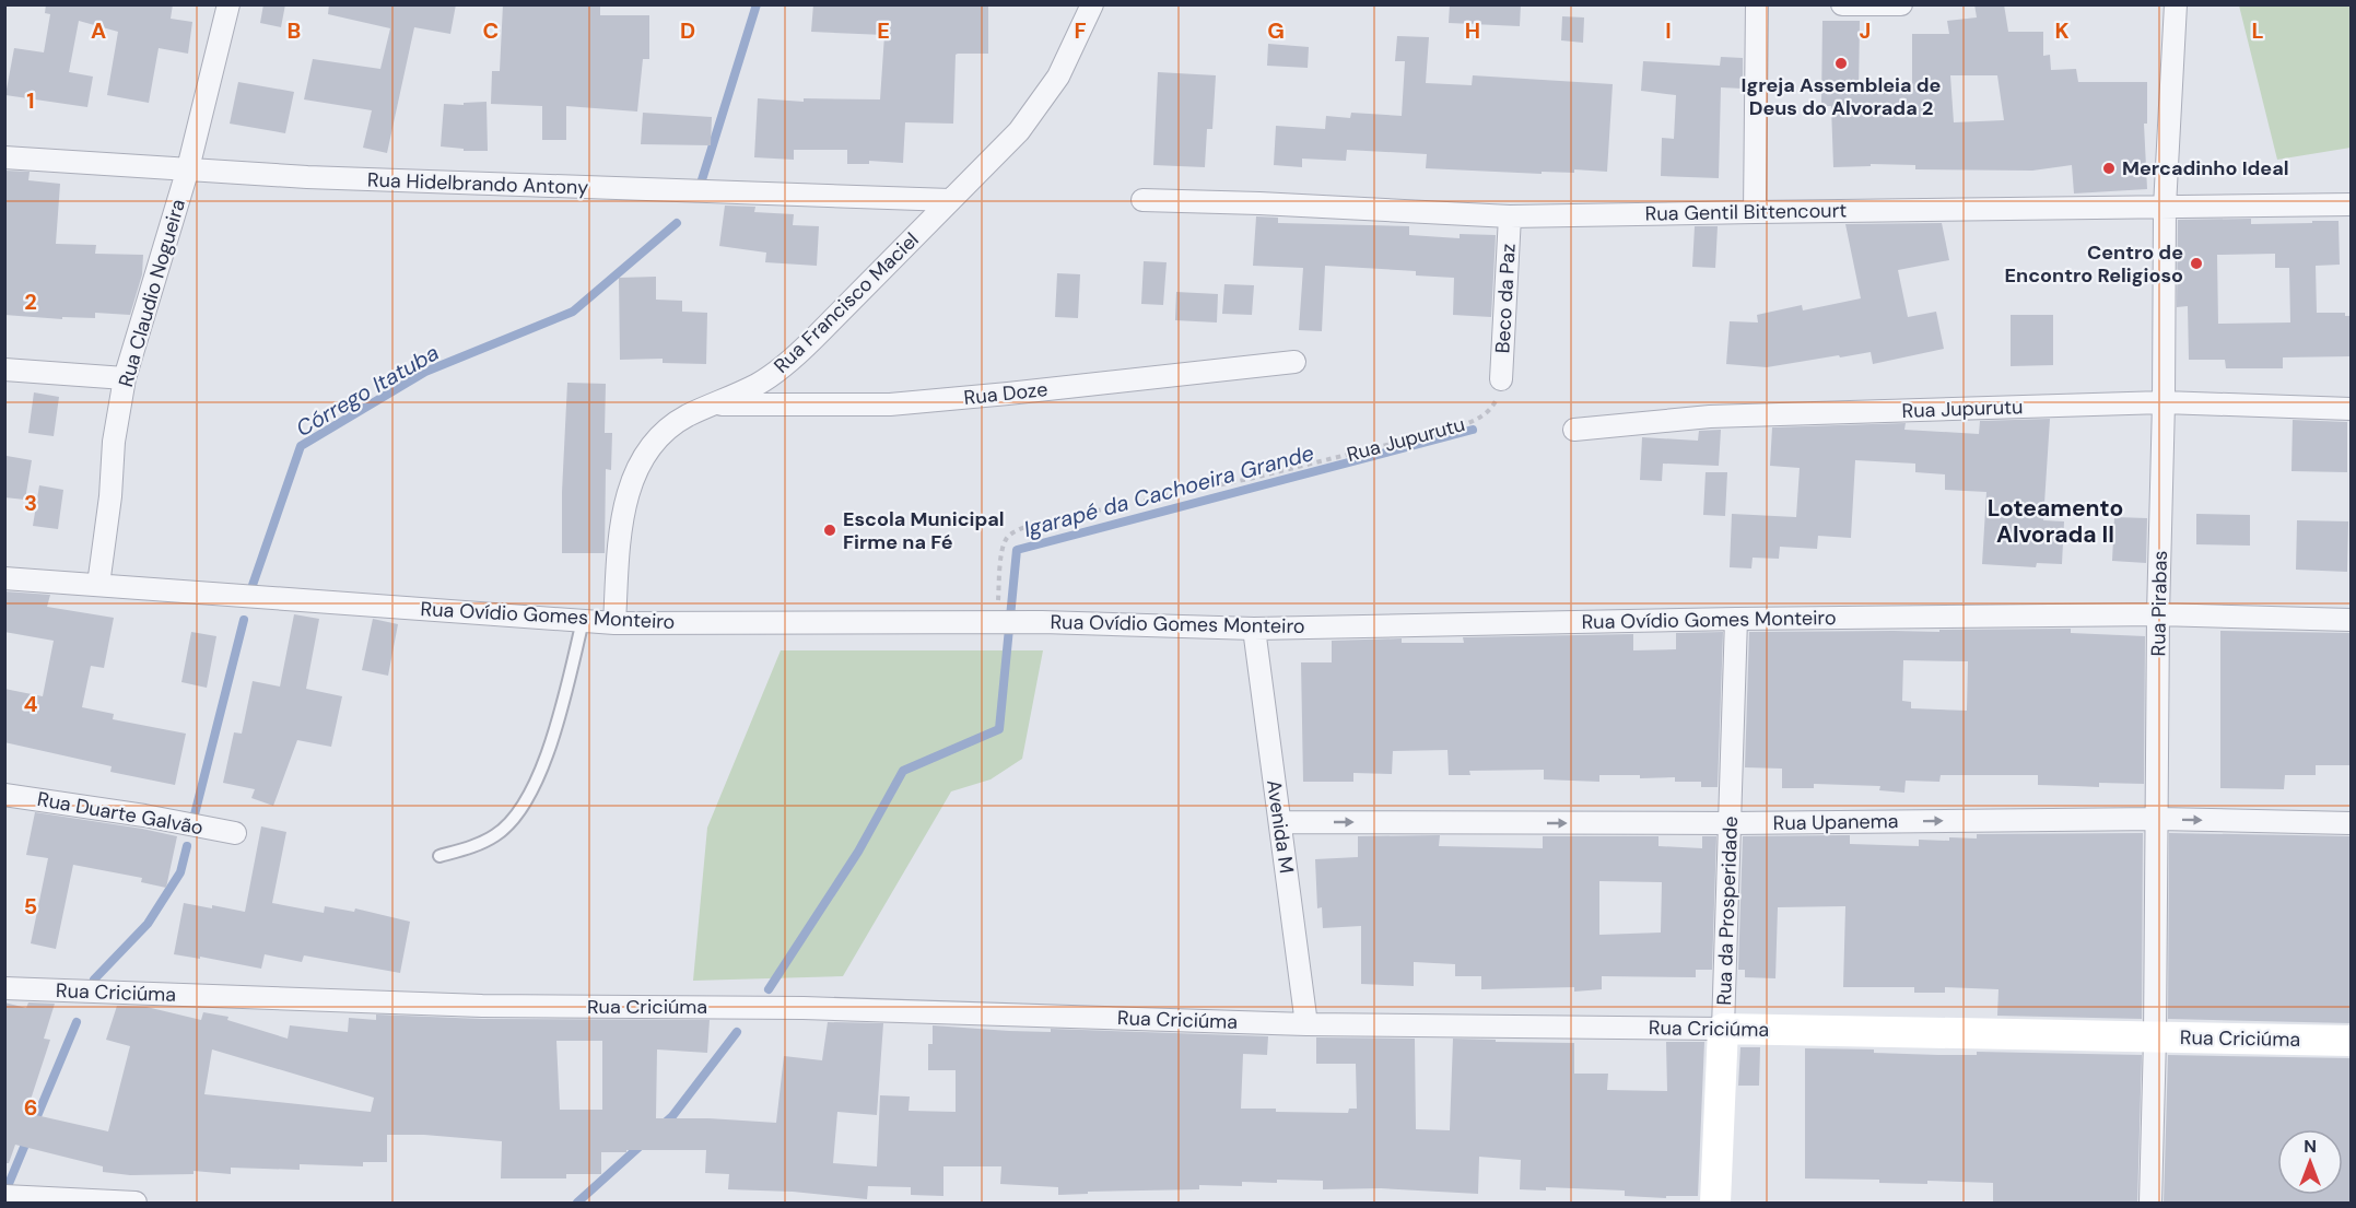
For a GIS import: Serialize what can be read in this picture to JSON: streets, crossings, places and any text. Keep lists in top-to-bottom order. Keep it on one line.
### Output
{"streets":{"street":["Rua Hidelbrando Antony","Rua Gentil Bittencourt","Rua Claudio Nogueira","Beco da Paz","Rua Francisco Maciel","Rua Doze","Rua Jupurutu","Rua Pirabas","Rua Ovídio Gomes Monteiro","Rua Duarte Galvão","Rua Upanema","Avenida M","Rua da Prosperidade","Rua Criciúma"]},"crossings":[["Rua Hidelbrando Antony","Rua Claudio Nogueira"],["Rua Hidelbrando Antony","Rua Francisco Maciel"],["Rua Gentil Bittencourt","Beco da Paz"],["Rua Gentil Bittencourt","Rua Pirabas"],["Rua Claudio Nogueira","Rua Ovídio Gomes Monteiro"],["Beco da Paz","Rua Jupurutu"],["Rua Francisco Maciel","Rua Doze"],["Rua Francisco Maciel","Rua Ovídio Gomes Monteiro"],["Rua Jupurutu","Rua Pirabas"],["Rua Jupurutu","Rua Ovídio Gomes Monteiro"],["Rua Pirabas","Rua Ovídio Gomes Monteiro"],["Rua Pirabas","Rua Upanema"],["Rua Pirabas","Rua Criciúma"],["Rua Ovídio Gomes Monteiro","Avenida M"],["Rua Ovídio Gomes Monteiro","Rua da Prosperidade"],["Rua Upanema","Avenida M"],["Rua Upanema","Rua da Prosperidade"],["Avenida M","Rua Criciúma"],["Rua da Prosperidade","Rua Criciúma"]],"one_way":["Rua Upanema"],"districts":["Loteamento Alvorada II"],"water":["Córrego Itatuba","Igarapé da Cachoeira Grande"],"places":["Igreja Assembleia de Deus do Alvorada 2","Mercadinho Ideal","Centro de Encontro Religioso","Escola Municipal Firme na Fé"],"north":"top","grid":{"columns":["A","B","C","D","E","F","G","H","I","J","K","L"],"rows":["1","2","3","4","5","6"]}}
